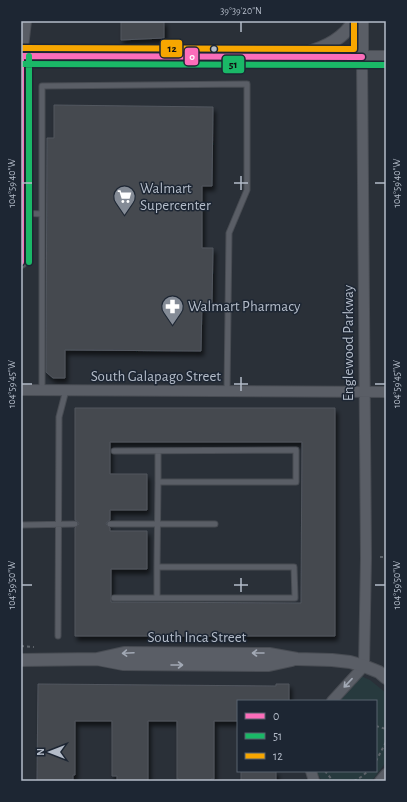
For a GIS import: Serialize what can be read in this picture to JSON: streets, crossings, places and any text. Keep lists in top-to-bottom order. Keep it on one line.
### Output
{"streets":{"street":["Englewood Parkway","South Galapago Street","South Inca Street"]},"crossings":[["Englewood Parkway","South Galapago Street"],["Englewood Parkway","South Inca Street"]],"places":{"supermarket":["Walmart Supercenter"],"pharmacy":["Walmart Pharmacy"]},"lines":["transit line 12","transit line 0","transit line 51"],"legend":["0","51","12"],"north":"left","coordinates":["39°39'20\"N","104°59'40\"W","104°59'45\"W","104°59'50\"W"]}
